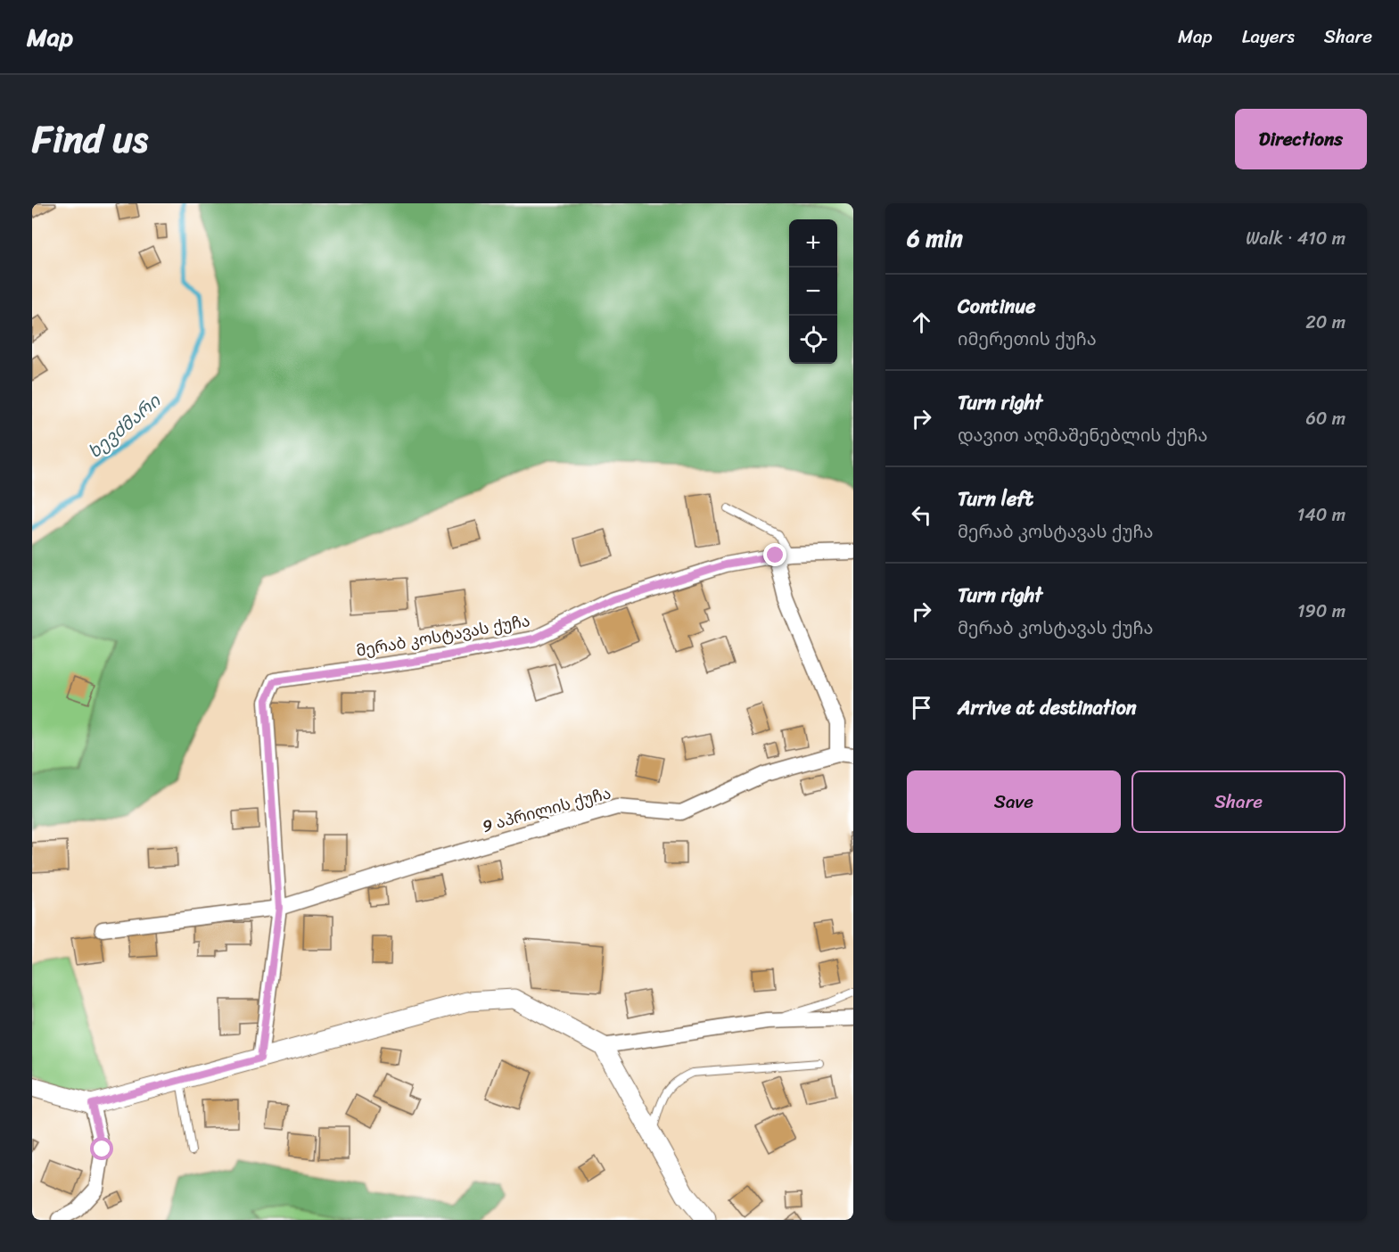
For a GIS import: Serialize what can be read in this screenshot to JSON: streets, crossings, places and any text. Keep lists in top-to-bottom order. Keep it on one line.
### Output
{"streets":{"street":["მერაბ კოსტავას ქუჩა","9 აპრილის ქუჩა"]},"crossings":[["მერაბ კოსტავას ქუჩა","9 აპრილის ქუჩა"]],"water":["ხევძმარი"],"page":{"header":"Map","nav":["Map","Layers","Share"],"title":"Find us","buttons":["Directions",["Save","Share"]],"heading":["6 min","Walk · 410 m"],"map_buttons":["+","−"],"list":[["Continue","იმერეთის ქუჩა","20 m"],["Turn right","დავით აღმაშენებლის ქუჩა","60 m"],["Turn left","მერაბ კოსტავას ქუჩა","140 m"],["Turn right","მერაბ კოსტავას ქუჩა","190 m"],"Arrive at destination"]}}
